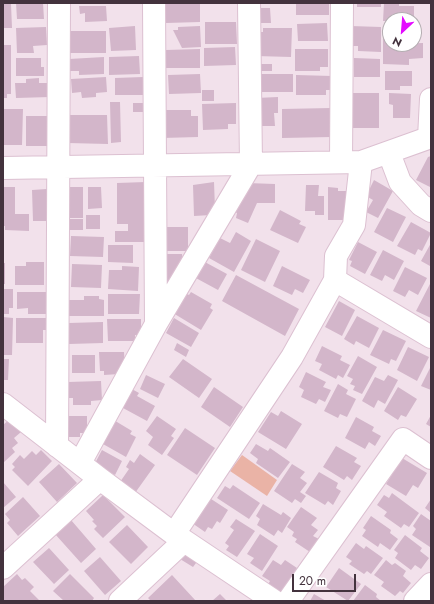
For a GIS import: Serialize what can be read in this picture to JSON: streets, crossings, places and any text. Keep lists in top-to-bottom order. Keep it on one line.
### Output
{"scale_bar":"20 m","north":"bottom left"}
